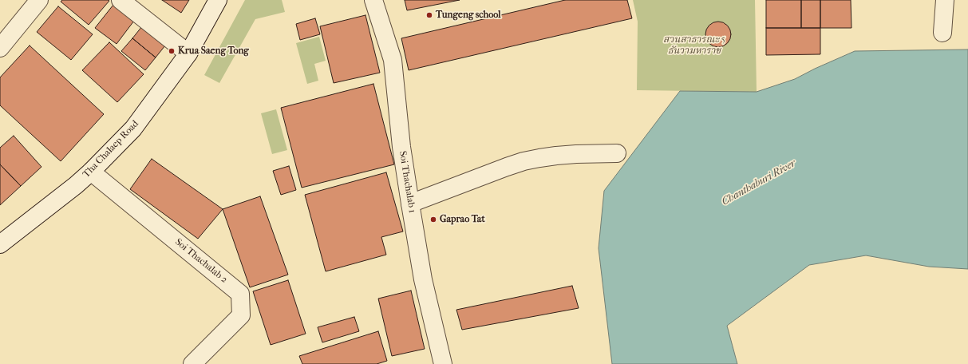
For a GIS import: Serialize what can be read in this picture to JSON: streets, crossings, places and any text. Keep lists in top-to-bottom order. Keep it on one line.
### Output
{"streets":{"street":["Tha Chalaep Road","Soi Thachalab 1","Soi Thachalab 2"]},"crossings":[["Tha Chalaep Road","Soi Thachalab 2"]],"water":["Chanthaburi River"],"parks":["สวนสาธารณะ 5 ธันวามหาราช"],"places":["Tungeng school","Krua Saeng Tong","Gaprao Tat"]}
